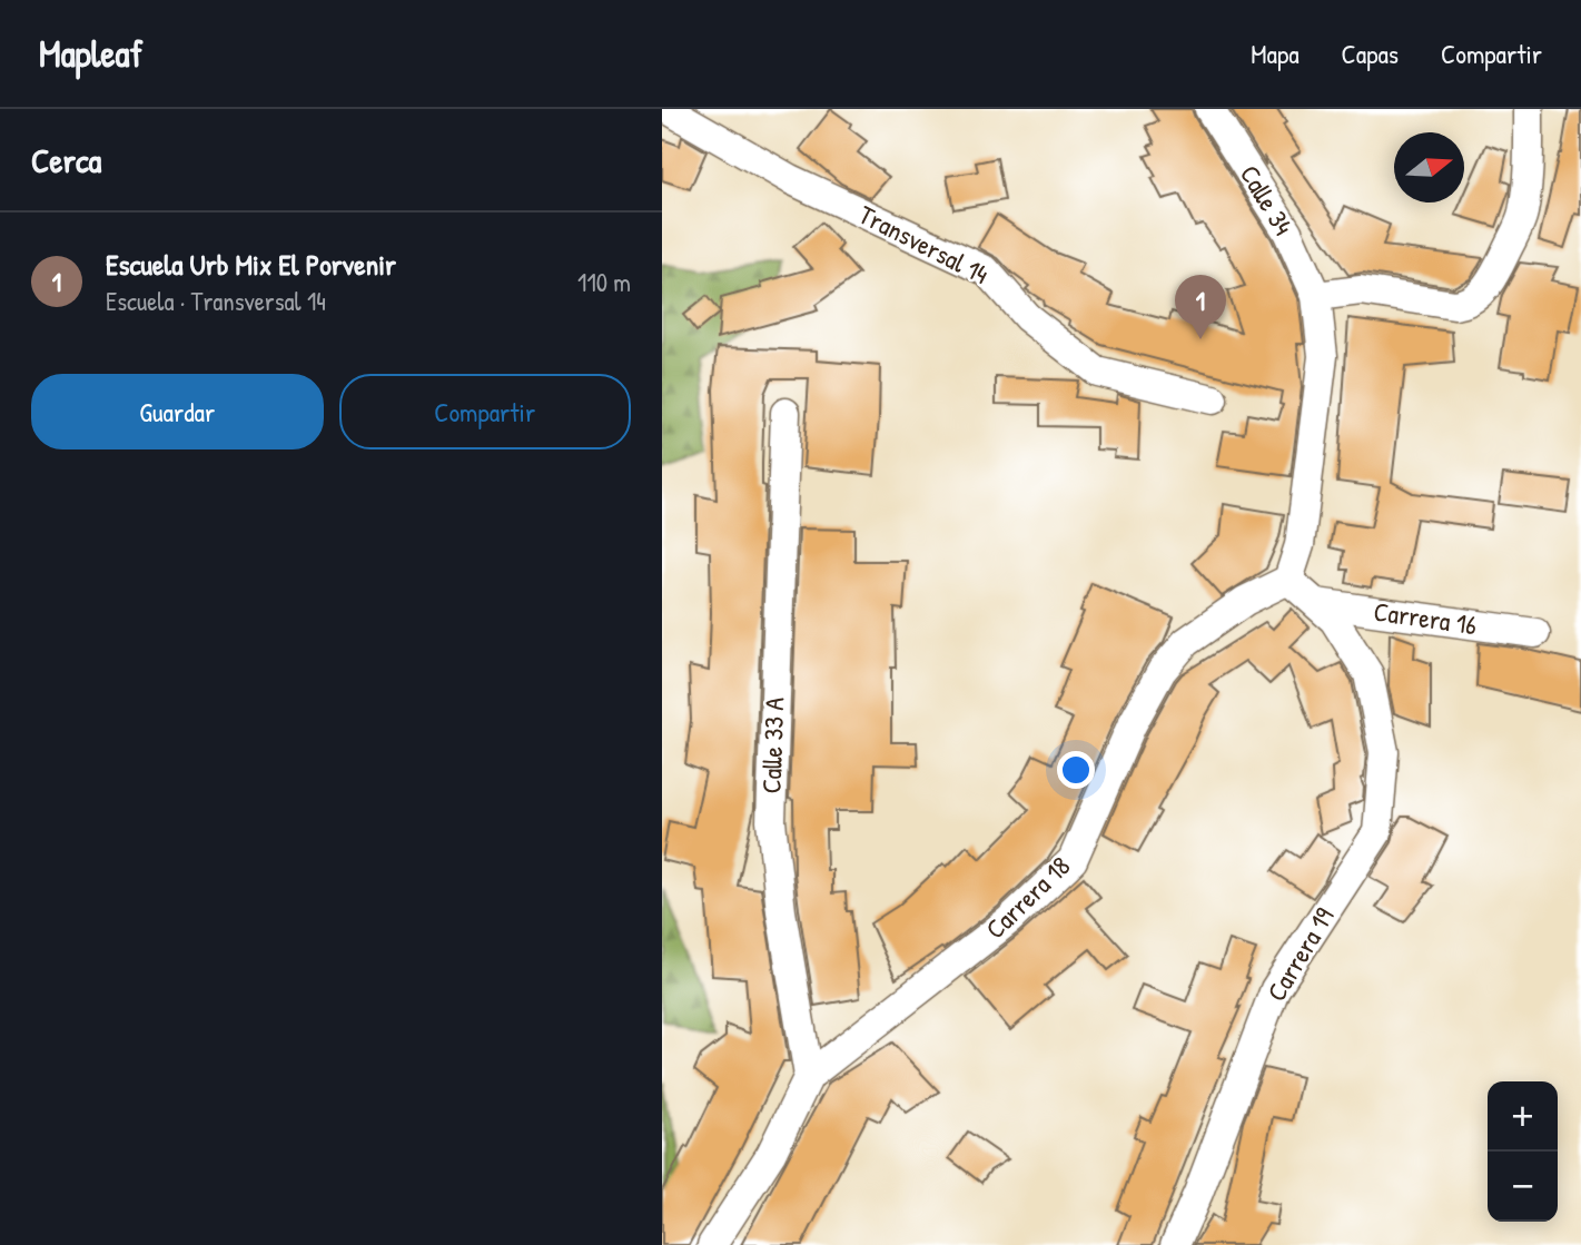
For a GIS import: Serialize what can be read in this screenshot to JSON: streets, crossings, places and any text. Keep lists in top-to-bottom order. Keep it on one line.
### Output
{"streets":{"street":["Calle 34","Transversal 14","Carrera 16","Calle 33 A","Carrera 18","Carrera 19"]},"crossings":[["Carrera 16","Carrera 19"],["Calle 33 A","Carrera 18"]],"north":"right","page":{"header":"Mapleaf","nav":["Mapa","Capas","Compartir"],"heading":"Cerca","list":[{"mark":"1","name":"Escuela Urb Mix El Porvenir","note":"Escuela · Transversal 14","value":"110 m"}],"pins":"1","buttons":["Guardar","Compartir"],"map_buttons":["+","−"]}}
